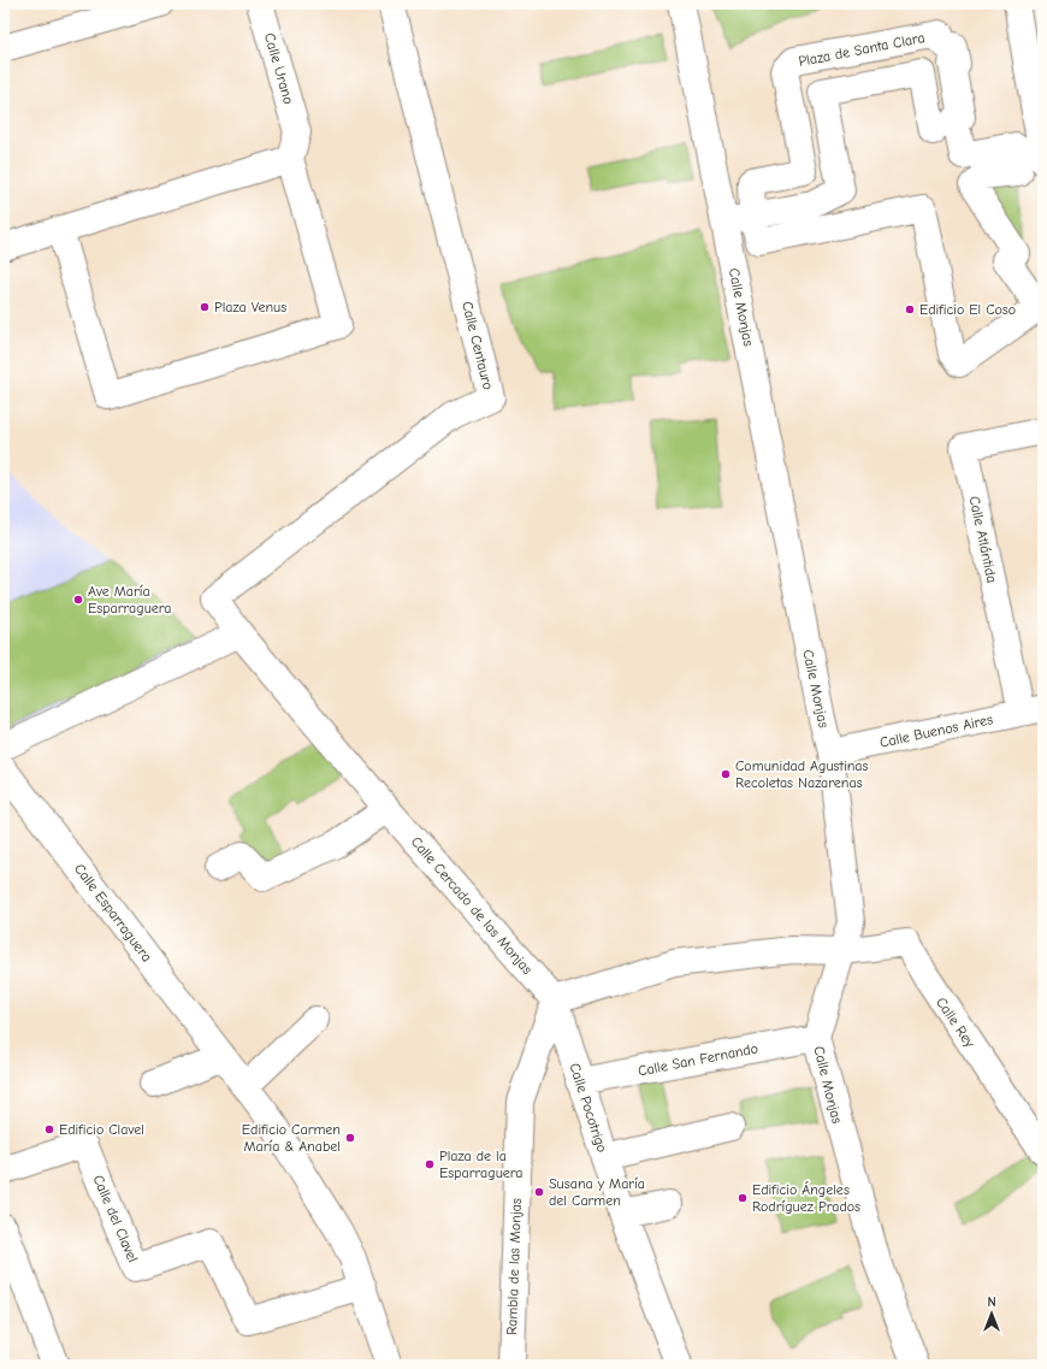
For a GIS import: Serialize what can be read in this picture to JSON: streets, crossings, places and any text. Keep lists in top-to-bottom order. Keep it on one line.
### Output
{"streets":{"street":["Plaza de Santa Clara","Calle Urano","Calle Monjas","Calle Centauro","Calle Atlántida","Calle Buenos Aires","Calle Cercado de las Monjas","Calle Esparraguera","Calle Rey","Calle San Fernando","Calle Pocotrigo","Calle del Clavel","Rambla de las Monjas"]},"crossings":[["Calle Monjas","Calle Buenos Aires"],["Calle Monjas","Calle Rey"],["Calle Monjas","Calle San Fernando"],["Calle Centauro","Calle Cercado de las Monjas"],["Calle Atlántida","Calle Buenos Aires"],["Calle Cercado de las Monjas","Calle Pocotrigo"],["Calle Cercado de las Monjas","Rambla de las Monjas"],["Calle Esparraguera","Calle del Clavel"],["Calle San Fernando","Calle Pocotrigo"],["Calle Pocotrigo","Rambla de las Monjas"]],"places":["Plaza Venus","Edificio El Coso","Ave María Esparraguera","Comunidad Agustinas Recoletas Nazarenas","Edificio Clavel","Edificio Carmen María & Anabel","Plaza de la Esparraguera","Susana y María del Carmen","Edificio Ángeles Rodríguez Prados"],"north":"top"}
